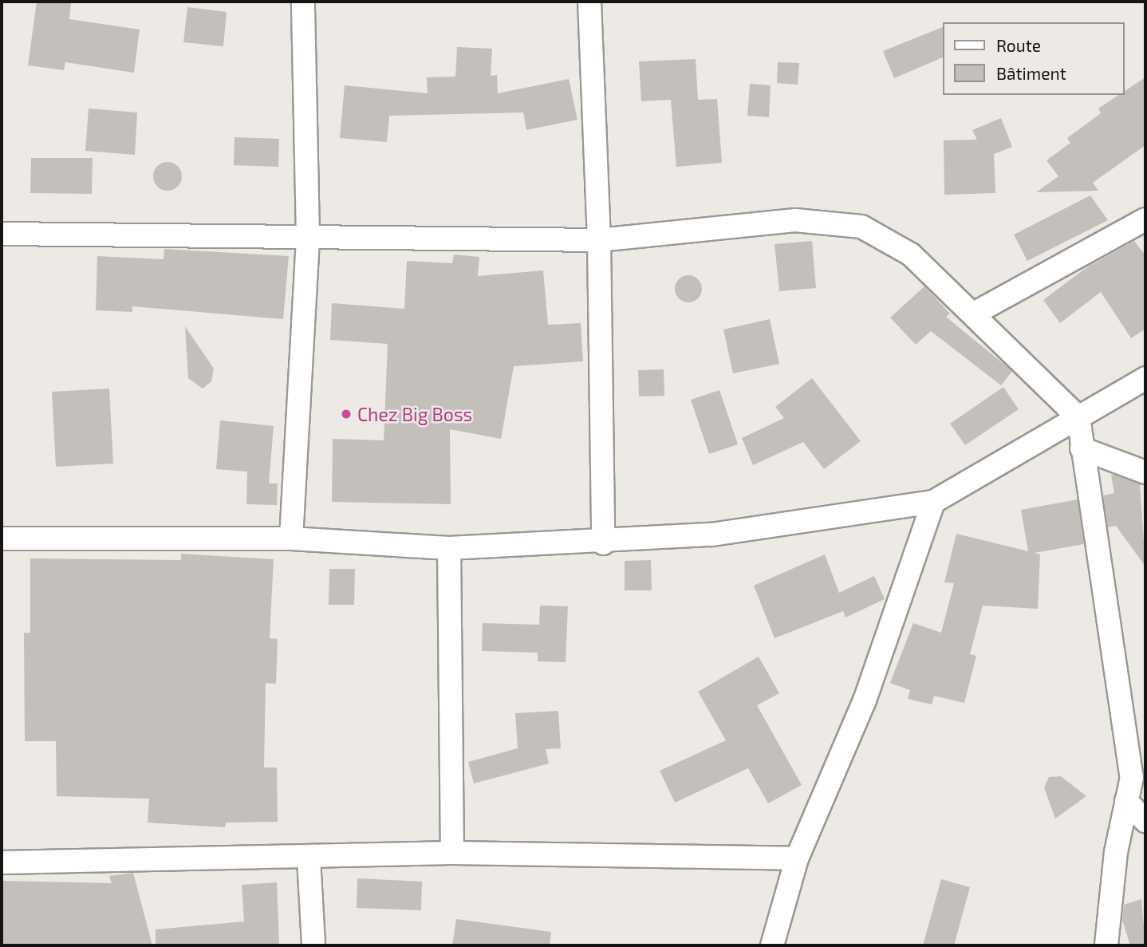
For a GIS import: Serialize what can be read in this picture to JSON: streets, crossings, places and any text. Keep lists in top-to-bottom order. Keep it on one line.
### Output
{"places":["Chez Big Boss"],"legend":["Route","Bâtiment"]}
